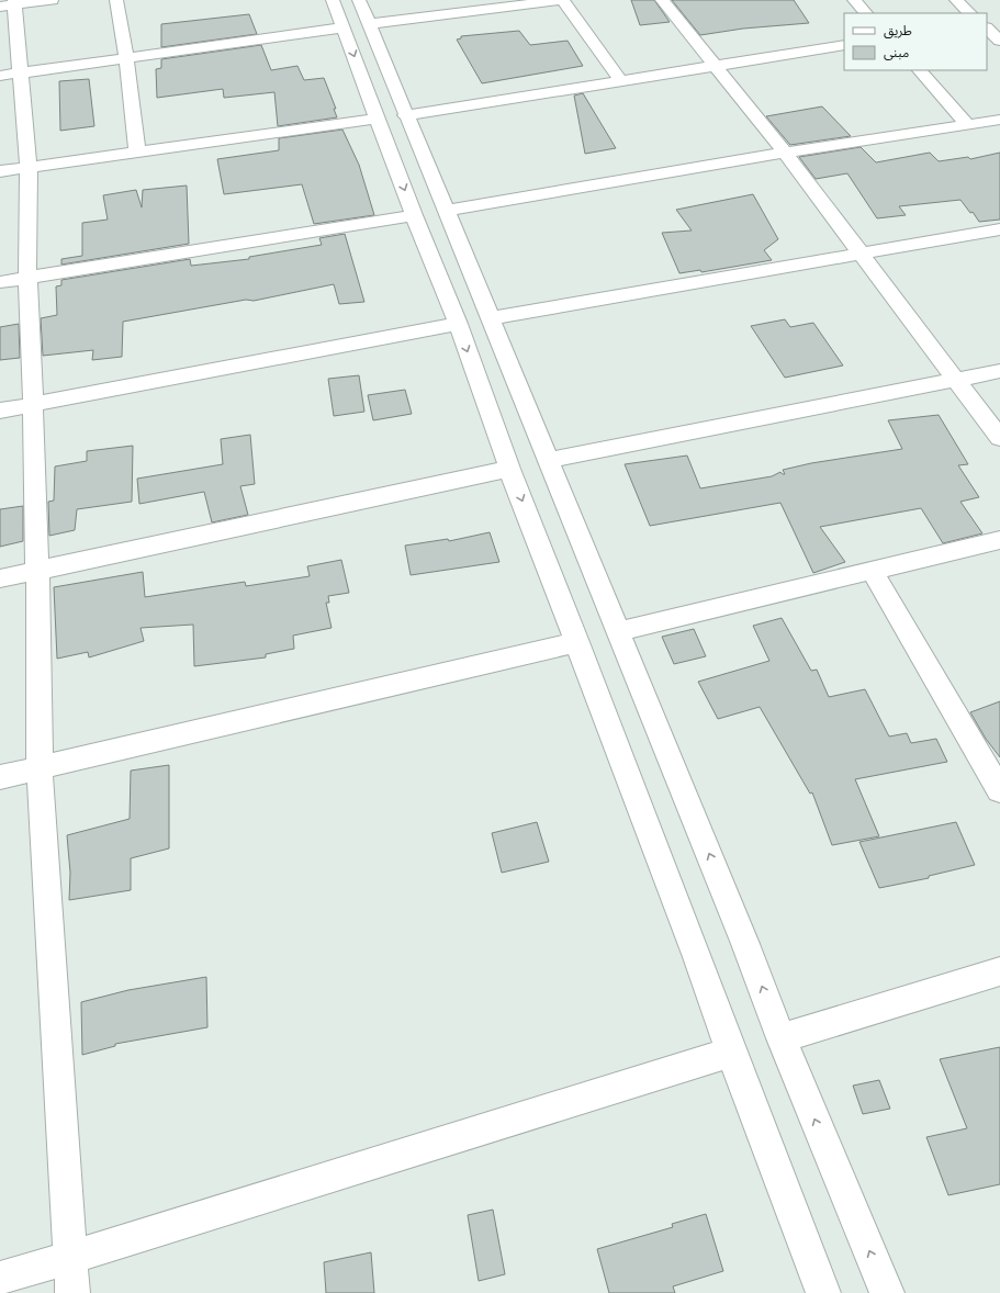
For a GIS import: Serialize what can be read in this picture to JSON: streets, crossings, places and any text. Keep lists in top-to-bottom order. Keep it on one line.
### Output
{"legend":["طريق","مبنى"]}
